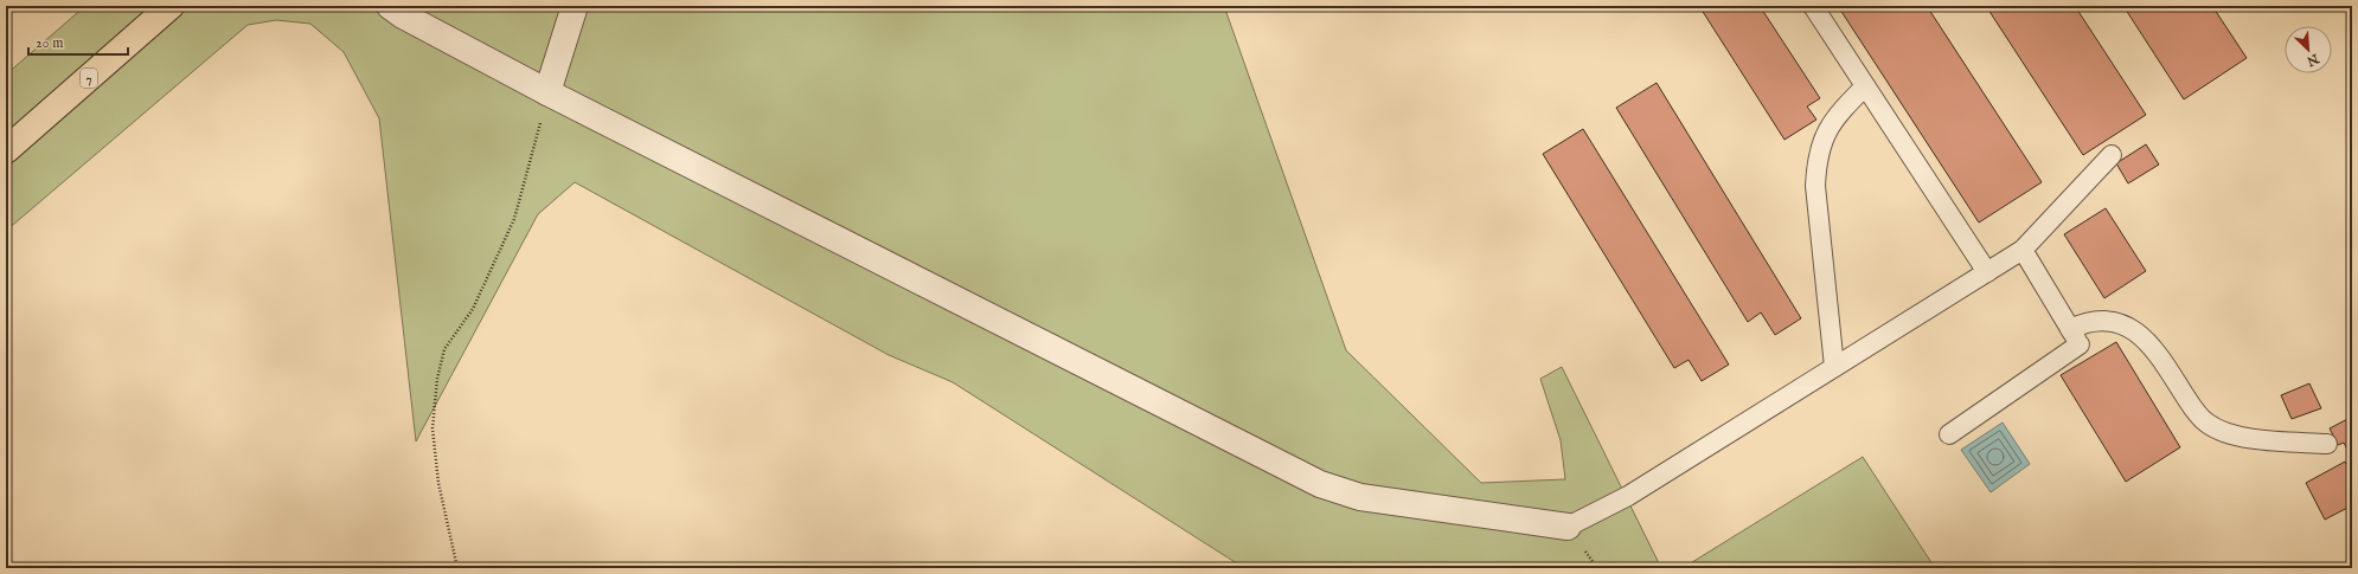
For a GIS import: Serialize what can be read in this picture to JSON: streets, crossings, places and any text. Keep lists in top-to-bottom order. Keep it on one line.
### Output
{"streets":{"main road":["7"]},"scale_bar":"20 m","north":"bottom right"}
